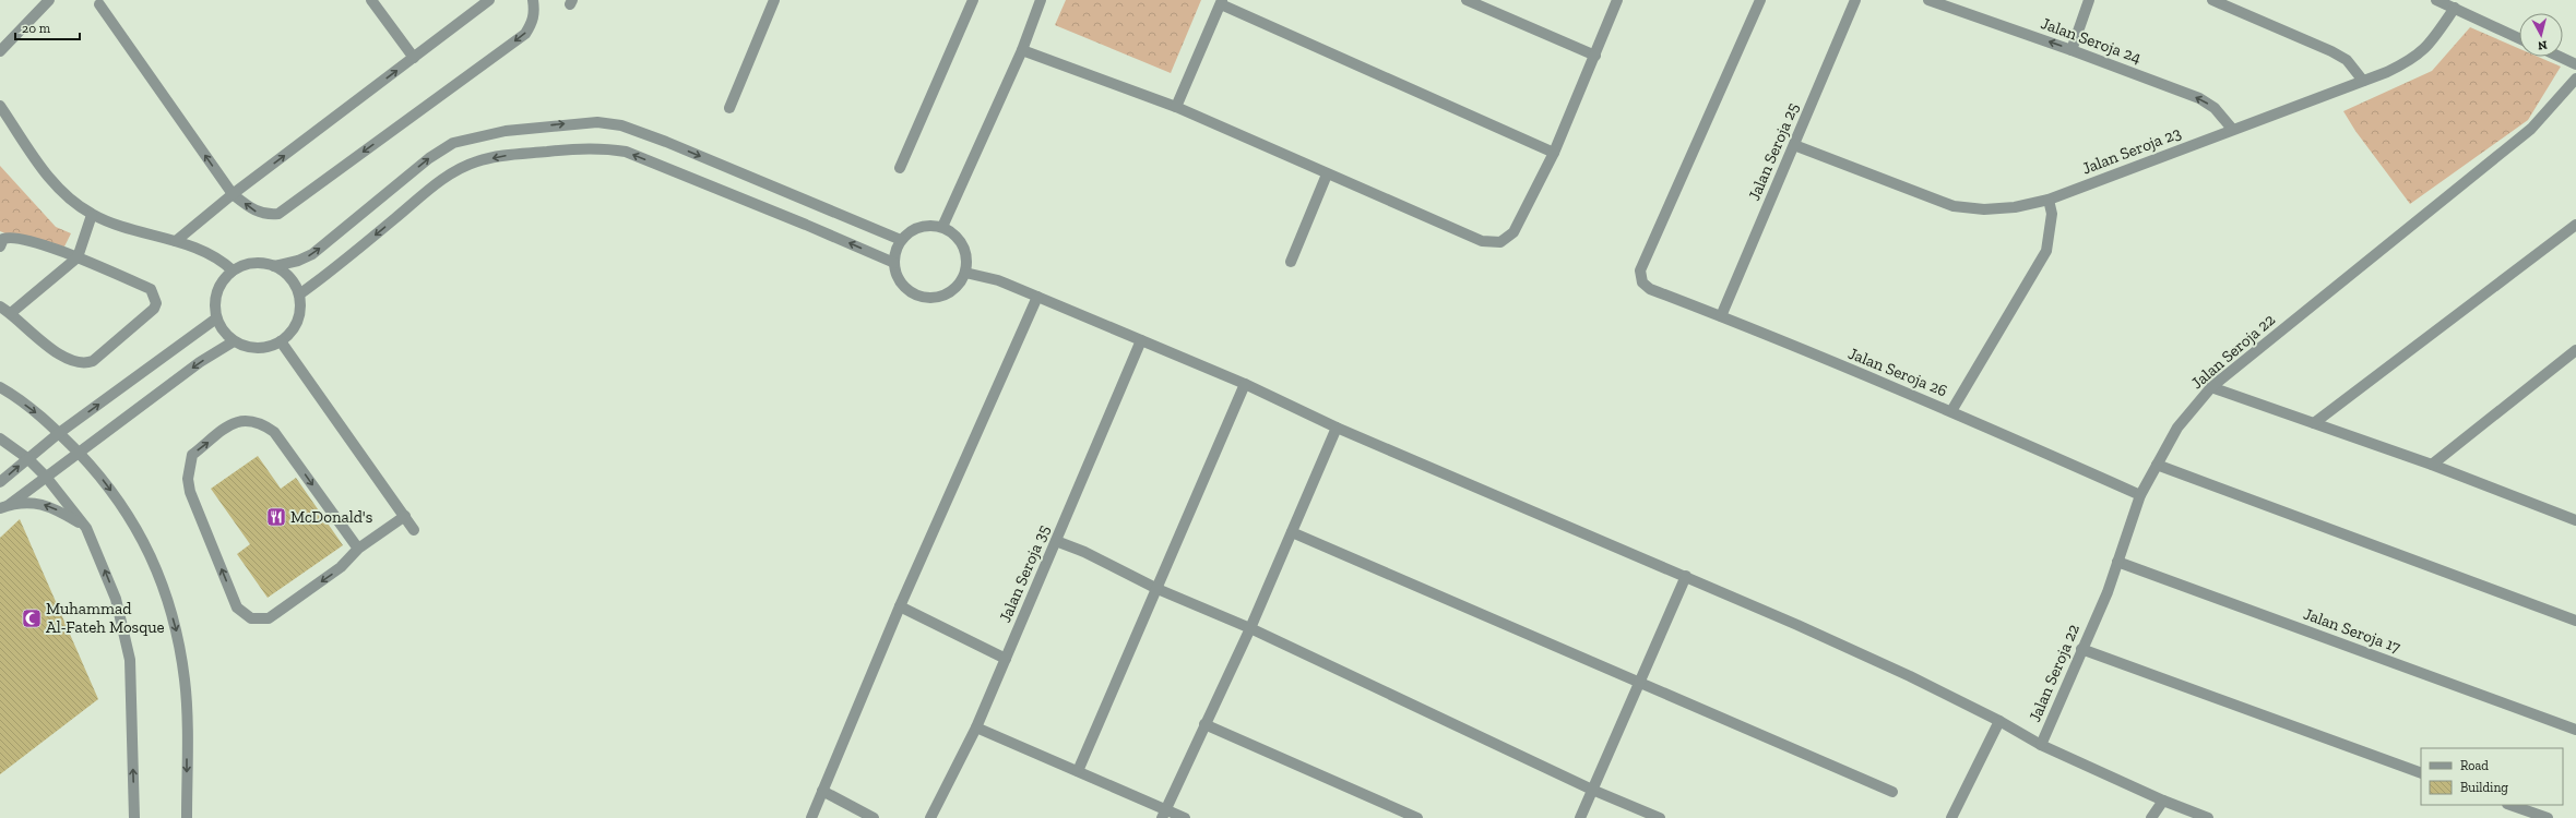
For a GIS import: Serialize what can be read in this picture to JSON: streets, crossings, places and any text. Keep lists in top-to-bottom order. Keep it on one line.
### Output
{"streets":{"street":["Jalan Seroja 24","Jalan Seroja 23","Jalan Seroja 25","Jalan Seroja 22","Jalan Seroja 26","Jalan Seroja 35","Jalan Seroja 17"]},"crossings":[["Jalan Seroja 24","Jalan Seroja 23"],["Jalan Seroja 23","Jalan Seroja 25"],["Jalan Seroja 25","Jalan Seroja 26"],["Jalan Seroja 22","Jalan Seroja 26"],["Jalan Seroja 22","Jalan Seroja 17"]],"one_way":["Jalan Seroja 24"],"places":{"restaurant":["McDonald's"],"mosque":["Muhammad Al-Fateh Mosque"]},"legend":["Road","Building"],"scale_bar":"20 m","north":"bottom"}
